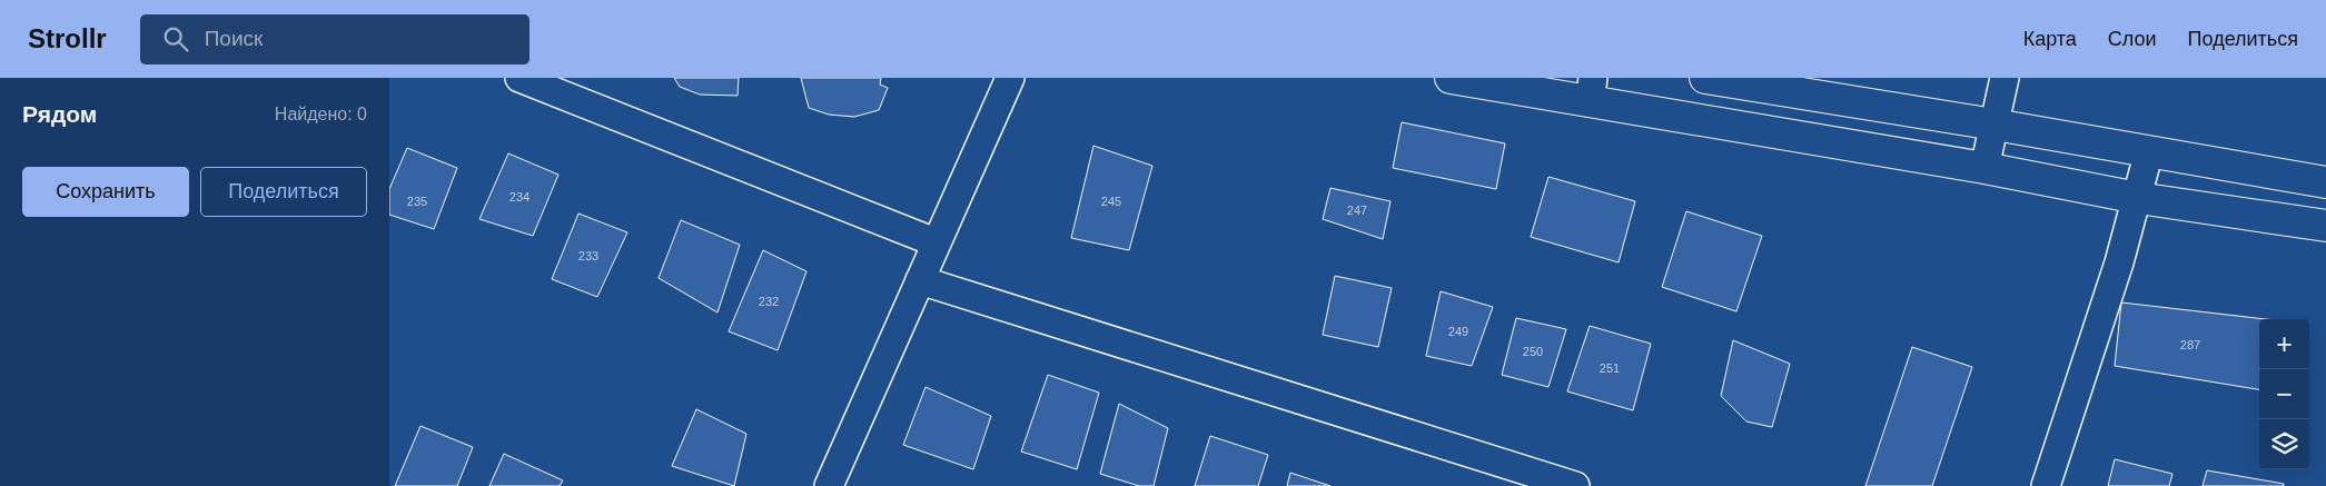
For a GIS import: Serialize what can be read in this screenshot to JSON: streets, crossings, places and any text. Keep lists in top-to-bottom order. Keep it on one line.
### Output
{"house_numbers":["234","235","245","247","233","232","249","287","250","251"],"page":{"header":"Strollr","search":"Поиск","nav":["Карта","Слои","Поделиться"],"heading":["Рядом","Найдено: 0"],"buttons":["Сохранить","Поделиться"],"map_buttons":["+","−"]}}
